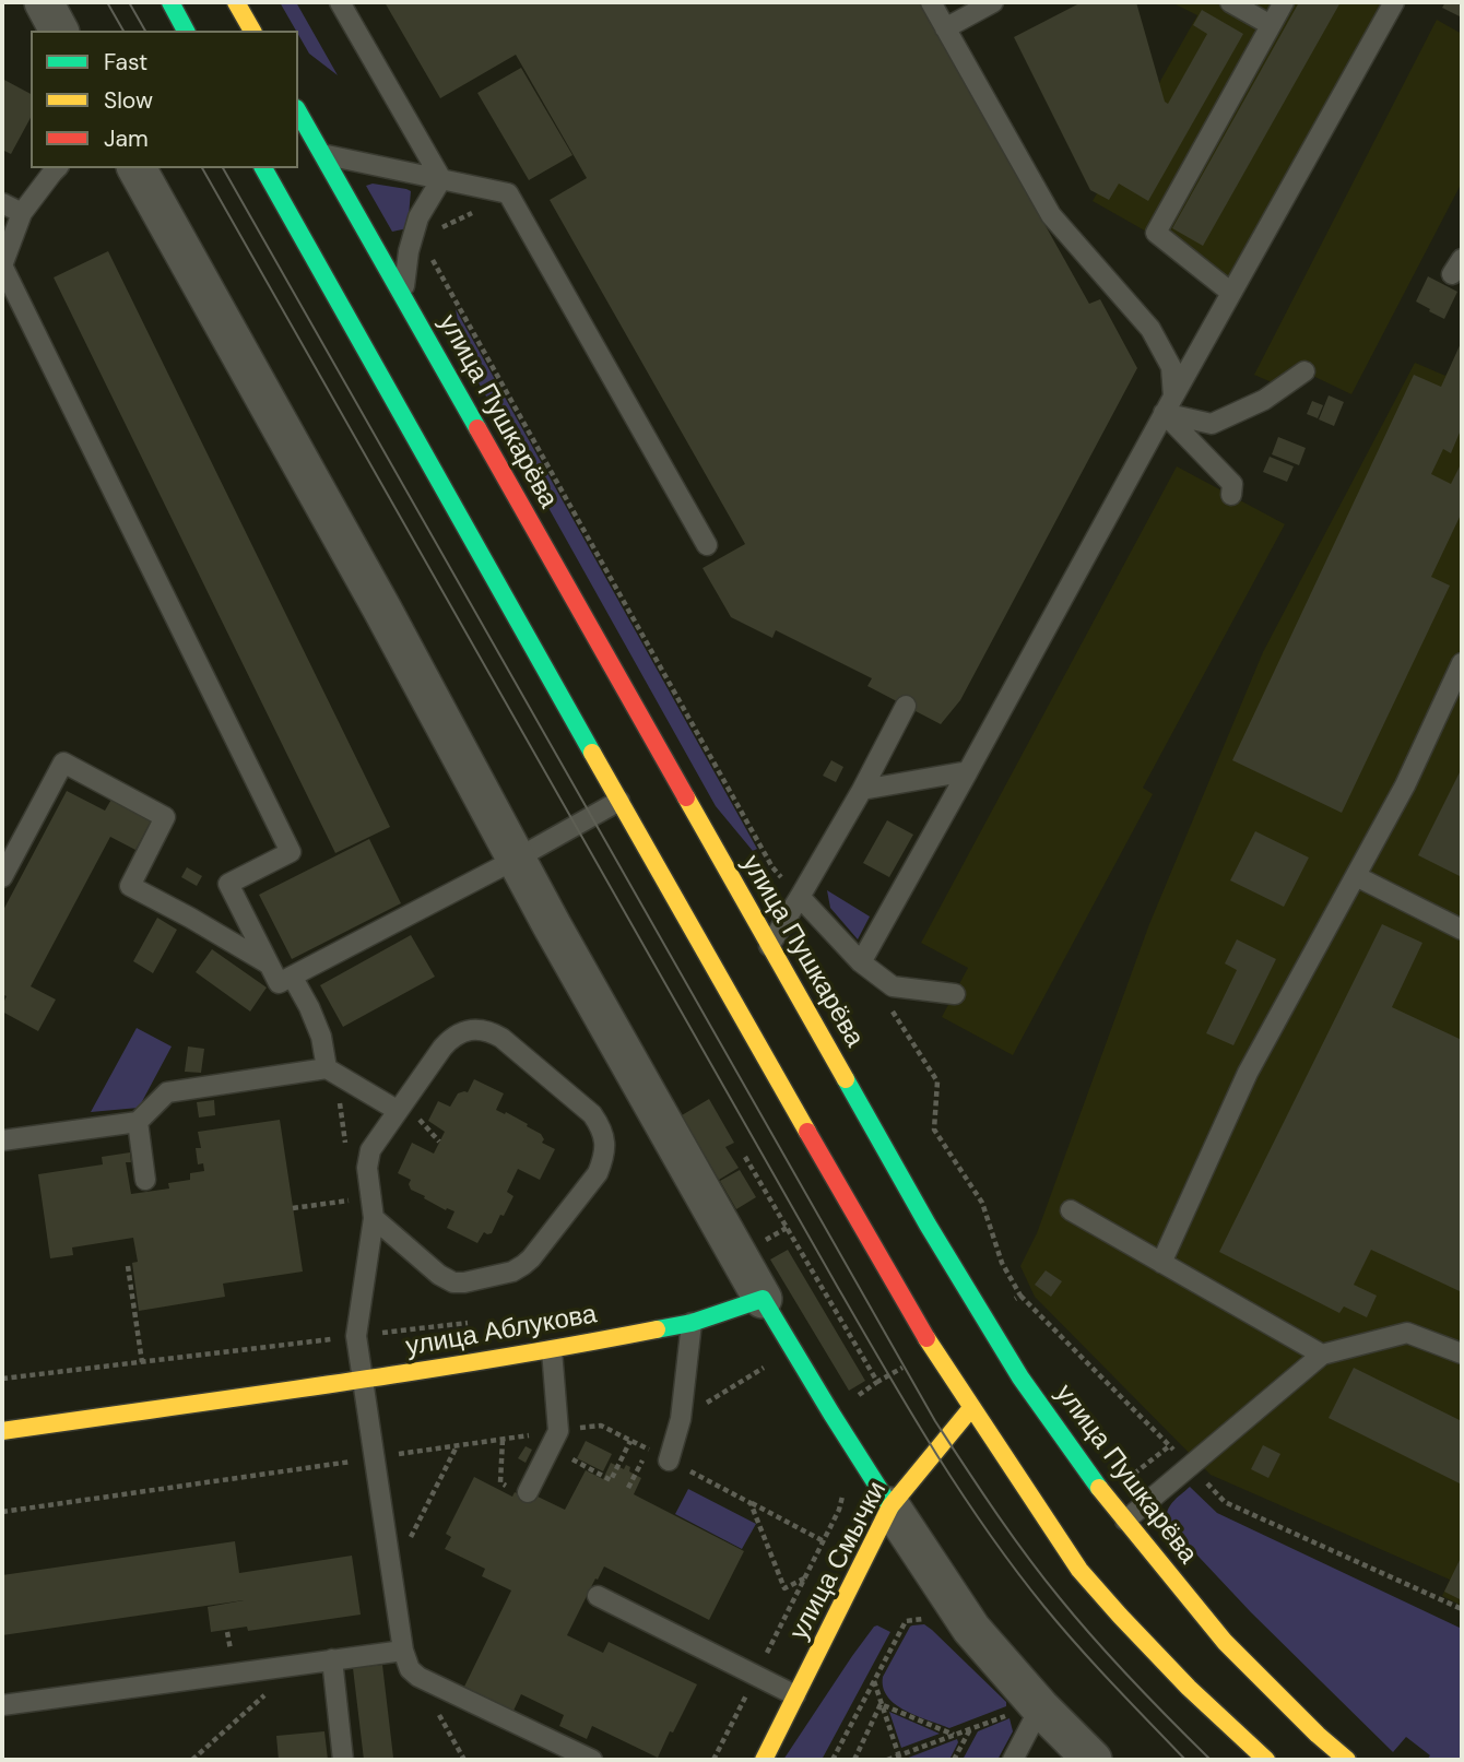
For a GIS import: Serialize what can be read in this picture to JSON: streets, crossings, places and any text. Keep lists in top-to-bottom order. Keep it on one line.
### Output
{"streets":{"main road":["улица Пушкарёва","улица Аблукова","улица Смычки"]},"legend":["Fast","Slow","Jam"]}
